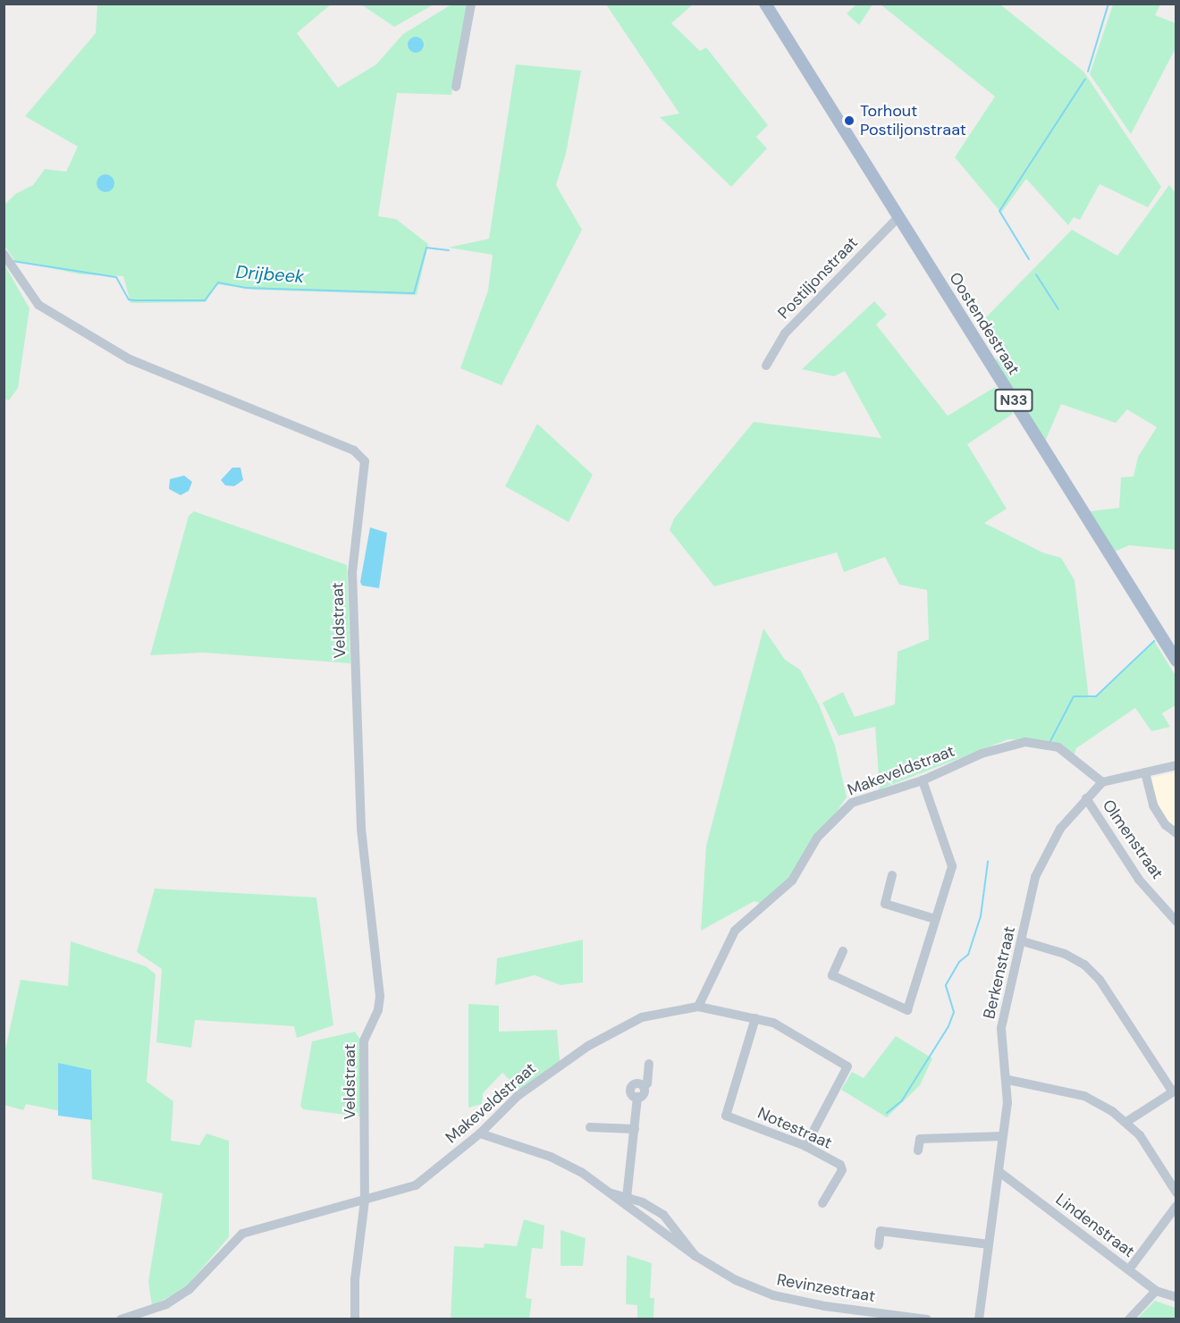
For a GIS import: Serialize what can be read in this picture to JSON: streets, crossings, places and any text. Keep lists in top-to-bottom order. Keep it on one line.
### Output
{"streets":{"main road":["Oostendestraat","N33"],"street":["Postiljonstraat","Veldstraat","Makeveldstraat","Olmenstraat","Berkenstraat","Notestraat","Lindenstraat","Revinzestraat"]},"crossings":[["Postiljonstraat","Oostendestraat"],["Veldstraat","Makeveldstraat"],["Makeveldstraat","Berkenstraat"],["Makeveldstraat","Revinzestraat"],["Olmenstraat","Berkenstraat"],["Berkenstraat","Lindenstraat"]],"water":["Drijbeek"],"places":["Torhout Postiljonstraat"]}
